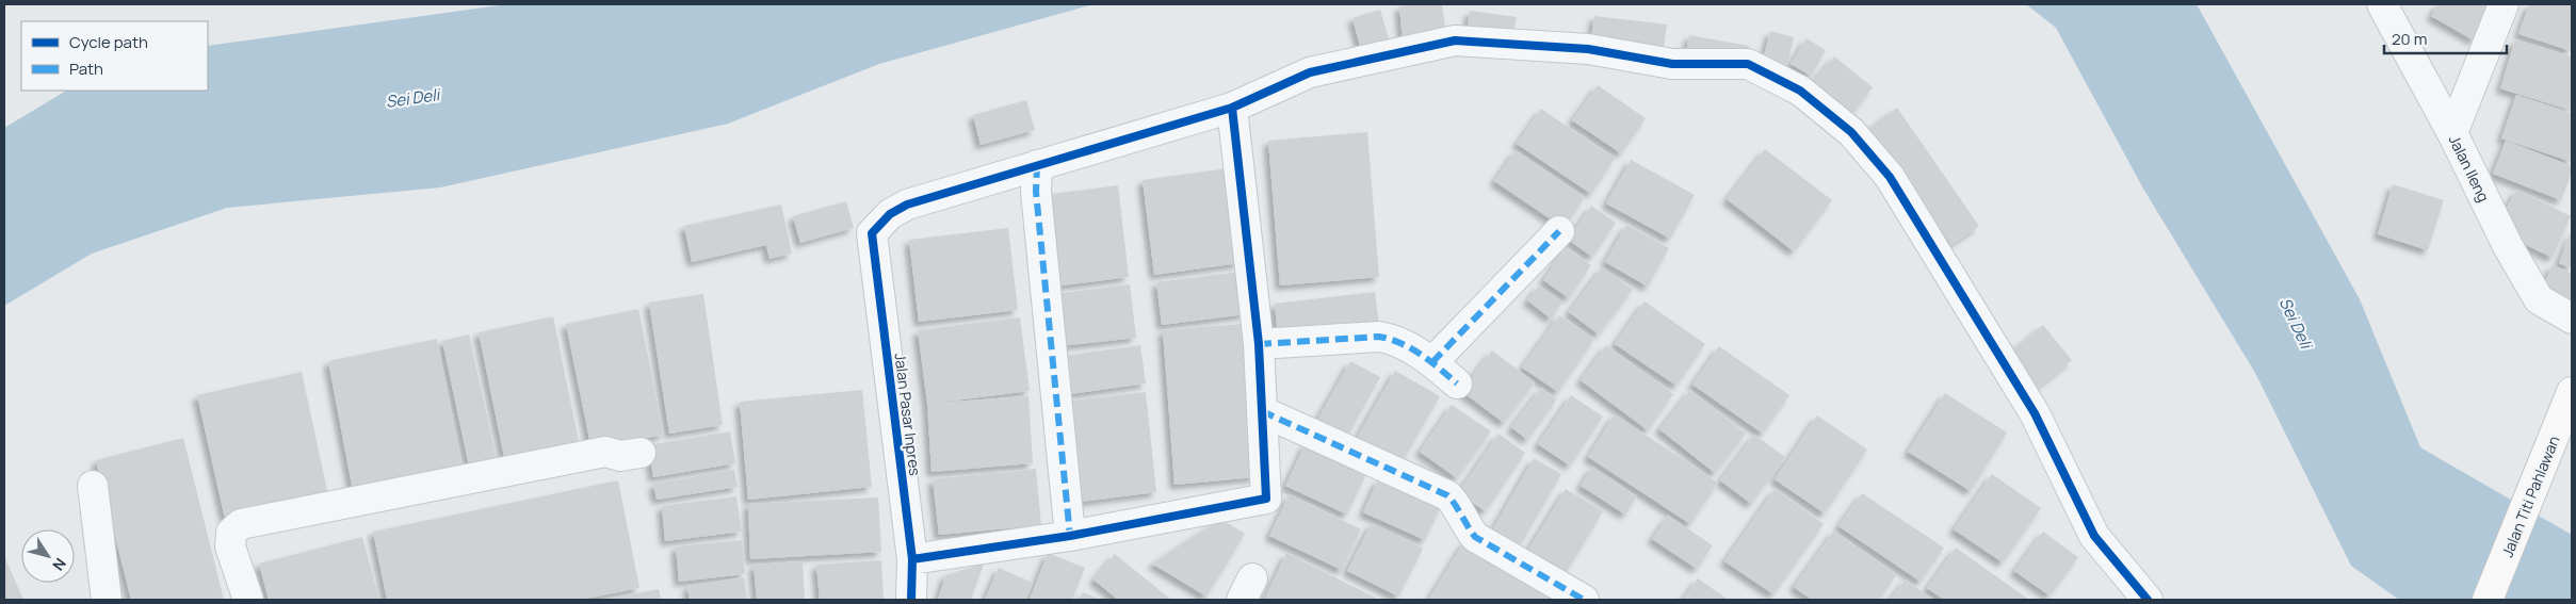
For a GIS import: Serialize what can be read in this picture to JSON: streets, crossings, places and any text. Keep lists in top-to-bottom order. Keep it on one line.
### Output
{"streets":{"main road":["Jalan Titi Pahlawan"],"street":["Jalan Ileng","Jalan Pasar Inpres"]},"water":["Sei Deli"],"legend":["Cycle path","Path"],"scale_bar":"20 m","north":"bottom right"}
